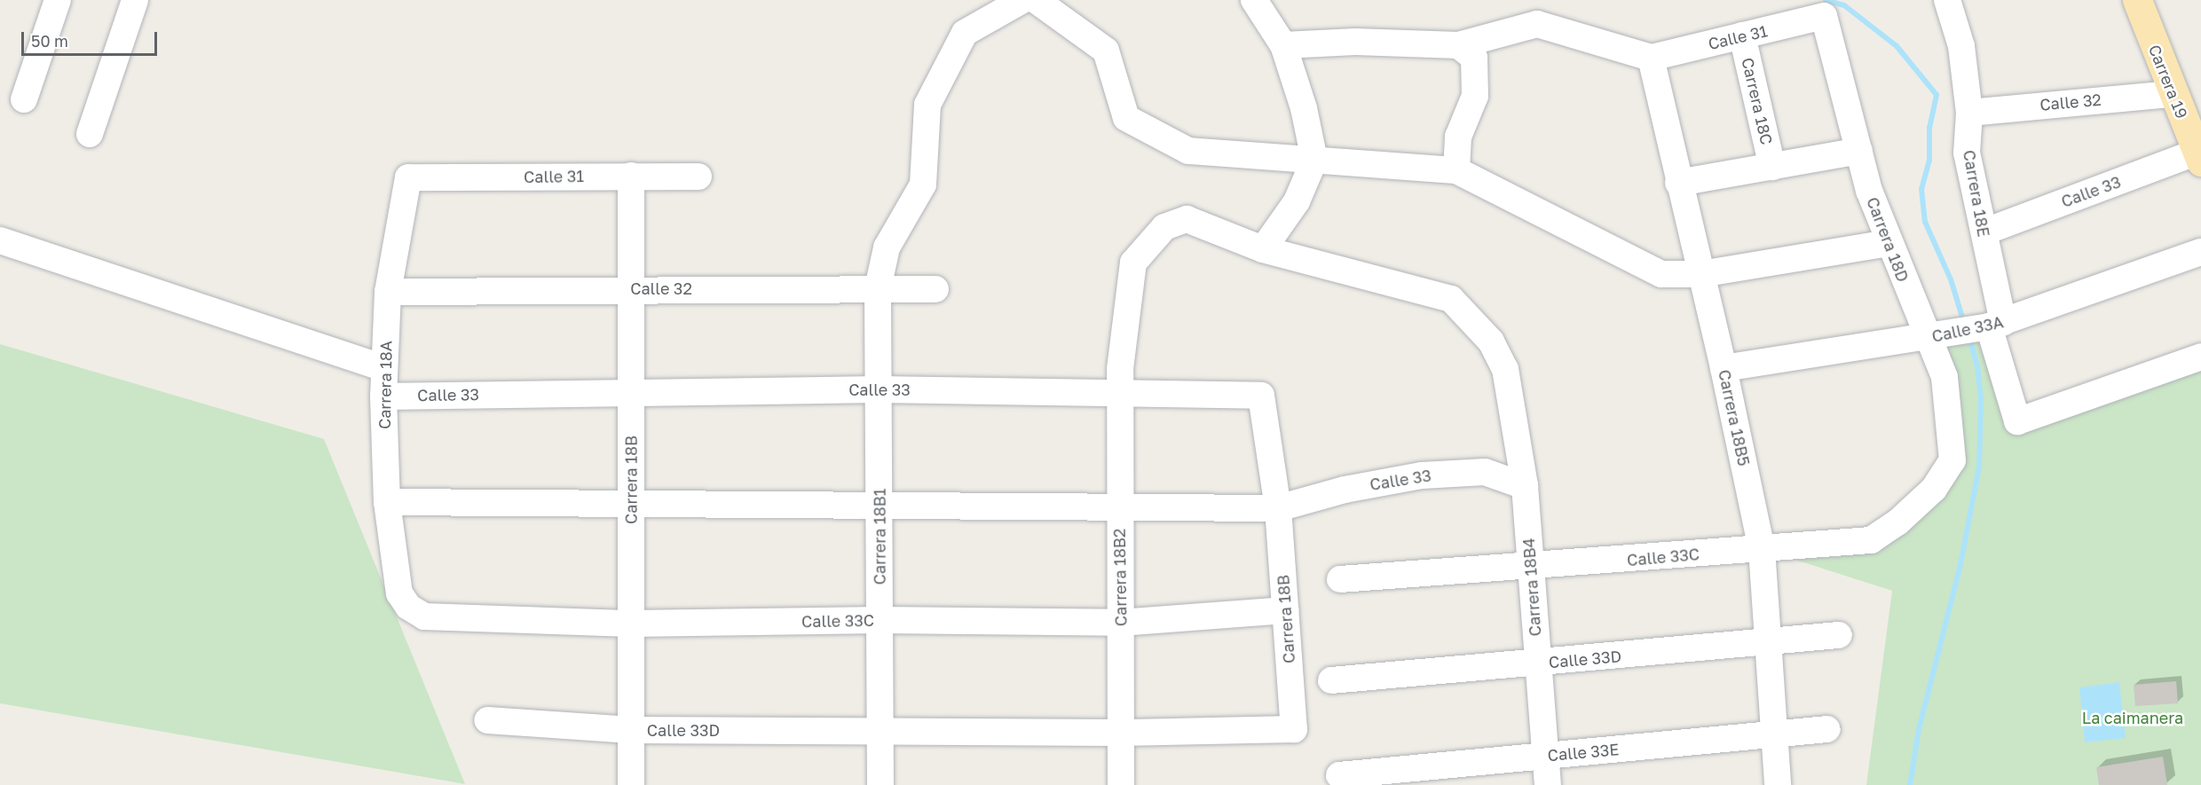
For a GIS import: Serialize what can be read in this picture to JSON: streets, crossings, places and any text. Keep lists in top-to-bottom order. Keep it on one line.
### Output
{"streets":{"main road":["Carrera 19"],"street":["Calle 31","Carrera 18C","Calle 32","Calle 33","Carrera 18E","Carrera 18D","Calle 33A","Carrera 18A","Carrera 18B5","Carrera 18B","Carrera 18B1","Calle 33C","Carrera 18B2","Carrera 18B4","Calle 33D","Calle 33E"]},"crossings":[["Calle 31","Carrera 18C"],["Calle 31","Carrera 18D"],["Calle 31","Carrera 18A"],["Calle 31","Carrera 18B5"],["Calle 31","Carrera 18B"],["Carrera 19","Calle 32"],["Carrera 19","Calle 33"],["Calle 32","Carrera 18E"],["Calle 32","Carrera 18A"],["Calle 32","Carrera 18B"],["Calle 32","Carrera 18B1"],["Calle 33","Carrera 18E"],["Calle 33","Carrera 18A"],["Calle 33","Carrera 18B"],["Calle 33","Carrera 18B1"],["Calle 33","Carrera 18B2"],["Calle 33","Carrera 18B4"],["Carrera 18E","Calle 33A"],["Carrera 18D","Calle 33A"],["Carrera 18D","Calle 33C"],["Calle 33A","Carrera 18B5"],["Carrera 18A","Calle 33C"],["Carrera 18B5","Calle 33C"],["Carrera 18B5","Calle 33D"],["Carrera 18B5","Calle 33E"],["Carrera 18B","Calle 33C"],["Carrera 18B","Carrera 18B2"],["Carrera 18B","Calle 33D"],["Carrera 18B1","Calle 33C"],["Carrera 18B1","Calle 33D"],["Calle 33C","Carrera 18B2"],["Calle 33C","Carrera 18B4"],["Carrera 18B2","Carrera 18B4"],["Carrera 18B4","Calle 33D"],["Carrera 18B4","Calle 33E"]],"parks":["La caimanera"],"scale_bar":"50 m"}
